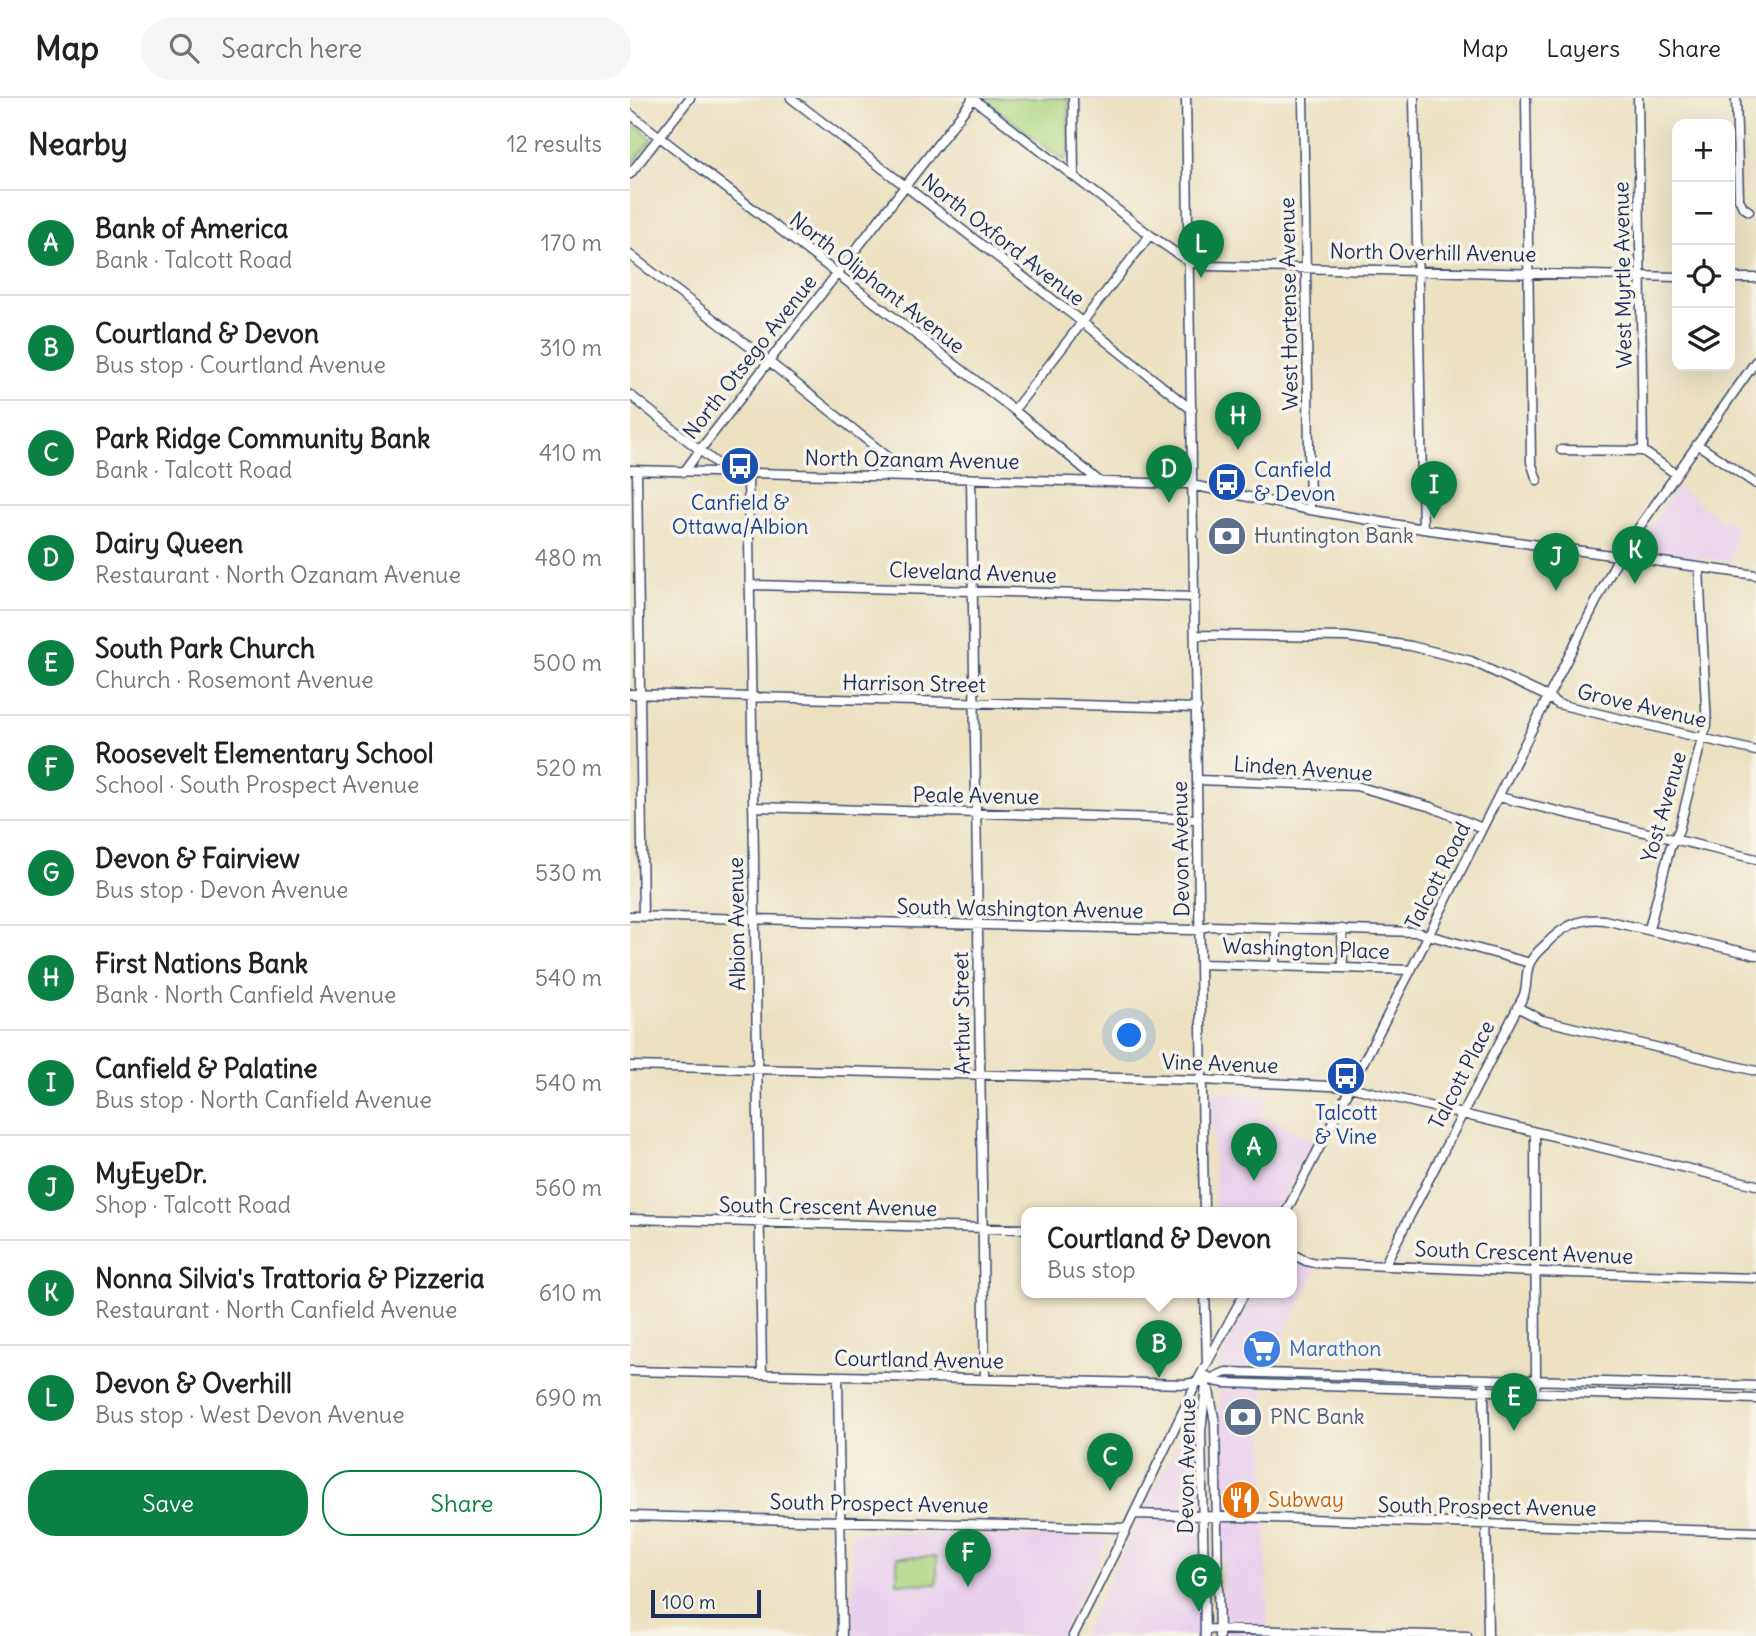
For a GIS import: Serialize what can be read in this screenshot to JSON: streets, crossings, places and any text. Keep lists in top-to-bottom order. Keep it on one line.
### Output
{"streets":{"street":["North Oxford Avenue","North Overhill Avenue","West Myrtle Avenue","North Oliphant Avenue","West Hortense Avenue","North Otsego Avenue","North Ozanam Avenue","Cleveland Avenue","Harrison Street","Grove Avenue","Linden Avenue","Peale Avenue","Yost Avenue","Devon Avenue","Talcott Road","South Washington Avenue","Albion Avenue","Washington Place","Arthur Street","Vine Avenue","Talcott Place","South Crescent Avenue","Courtland Avenue","South Prospect Avenue"]},"crossings":[["North Oxford Avenue","North Otsego Avenue"],["North Oxford Avenue","Devon Avenue"],["North Overhill Avenue","West Myrtle Avenue"],["North Overhill Avenue","West Hortense Avenue"],["North Overhill Avenue","Devon Avenue"],["North Oliphant Avenue","North Otsego Avenue"],["North Oliphant Avenue","North Ozanam Avenue"],["West Hortense Avenue","North Ozanam Avenue"],["North Otsego Avenue","North Ozanam Avenue"],["North Ozanam Avenue","Yost Avenue"],["North Ozanam Avenue","Devon Avenue"],["North Ozanam Avenue","Talcott Road"],["North Ozanam Avenue","Albion Avenue"],["North Ozanam Avenue","Arthur Street"],["Cleveland Avenue","Devon Avenue"],["Cleveland Avenue","Albion Avenue"],["Cleveland Avenue","Arthur Street"],["Harrison Street","Devon Avenue"],["Harrison Street","Albion Avenue"],["Harrison Street","Arthur Street"],["Grove Avenue","Yost Avenue"],["Grove Avenue","Devon Avenue"],["Grove Avenue","Talcott Road"],["Linden Avenue","Devon Avenue"],["Linden Avenue","Talcott Road"],["Peale Avenue","Devon Avenue"],["Peale Avenue","Albion Avenue"],["Peale Avenue","Arthur Street"],["Yost Avenue","Talcott Place"],["Devon Avenue","South Washington Avenue"],["Devon Avenue","Washington Place"],["Devon Avenue","Vine Avenue"],["Devon Avenue","Courtland Avenue"],["Devon Avenue","South Prospect Avenue"],["Talcott Road","South Washington Avenue"],["Talcott Road","Washington Place"],["Talcott Road","Vine Avenue"],["South Washington Avenue","Albion Avenue"],["South Washington Avenue","Arthur Street"],["South Washington Avenue","Talcott Place"],["Albion Avenue","Vine Avenue"],["Albion Avenue","South Crescent Avenue"],["Albion Avenue","Courtland Avenue"],["Arthur Street","Vine Avenue"],["Arthur Street","South Crescent Avenue"],["Arthur Street","Courtland Avenue"],["Vine Avenue","Talcott Place"],["Talcott Place","South Crescent Avenue"]],"places":{"bus stop":["Canfield & Ottawa/Albion","Canfield & Devon","Talcott & Vine"],"bank":["Huntington Bank","PNC Bank"],"supermarket":["Marathon"],"restaurant":["Subway"]},"scale_bar":"100 m","page":{"header":"Map","search":"Search here","nav":["Map","Layers","Share"],"heading":["Nearby","12 results"],"map_buttons":["+","−"],"list":[{"mark":"A","name":"Bank of America","note":"Bank · Talcott Road","value":"170 m"},{"mark":"B","name":"Courtland & Devon","note":"Bus stop · Courtland Avenue","value":"310 m"},{"mark":"C","name":"Park Ridge Community Bank","note":"Bank · Talcott Road","value":"410 m"},{"mark":"D","name":"Dairy Queen","note":"Restaurant · North Ozanam Avenue","value":"480 m"},{"mark":"E","name":"South Park Church","note":"Church · Rosemont Avenue","value":"500 m"},{"mark":"F","name":"Roosevelt Elementary School","note":"School · South Prospect Avenue","value":"520 m"},{"mark":"G","name":"Devon & Fairview","note":"Bus stop · Devon Avenue","value":"530 m"},{"mark":"H","name":"First Nations Bank","note":"Bank · North Canfield Avenue","value":"540 m"},{"mark":"I","name":"Canfield & Palatine","note":"Bus stop · North Canfield Avenue","value":"540 m"},{"mark":"J","name":"MyEyeDr.","note":"Shop · Talcott Road","value":"560 m"},{"mark":"K","name":"Nonna Silvia's Trattoria & Pizzeria","note":"Restaurant · North Canfield Avenue","value":"610 m"},{"mark":"L","name":"Devon & Overhill","note":"Bus stop · West Devon Avenue","value":"690 m"}],"pins":["L","H","D","I","K","J","A","B","E","C","F","G"],"popup":["Courtland & Devon","Bus stop"],"buttons":["Save","Share"],"scale":"100 m"}}
